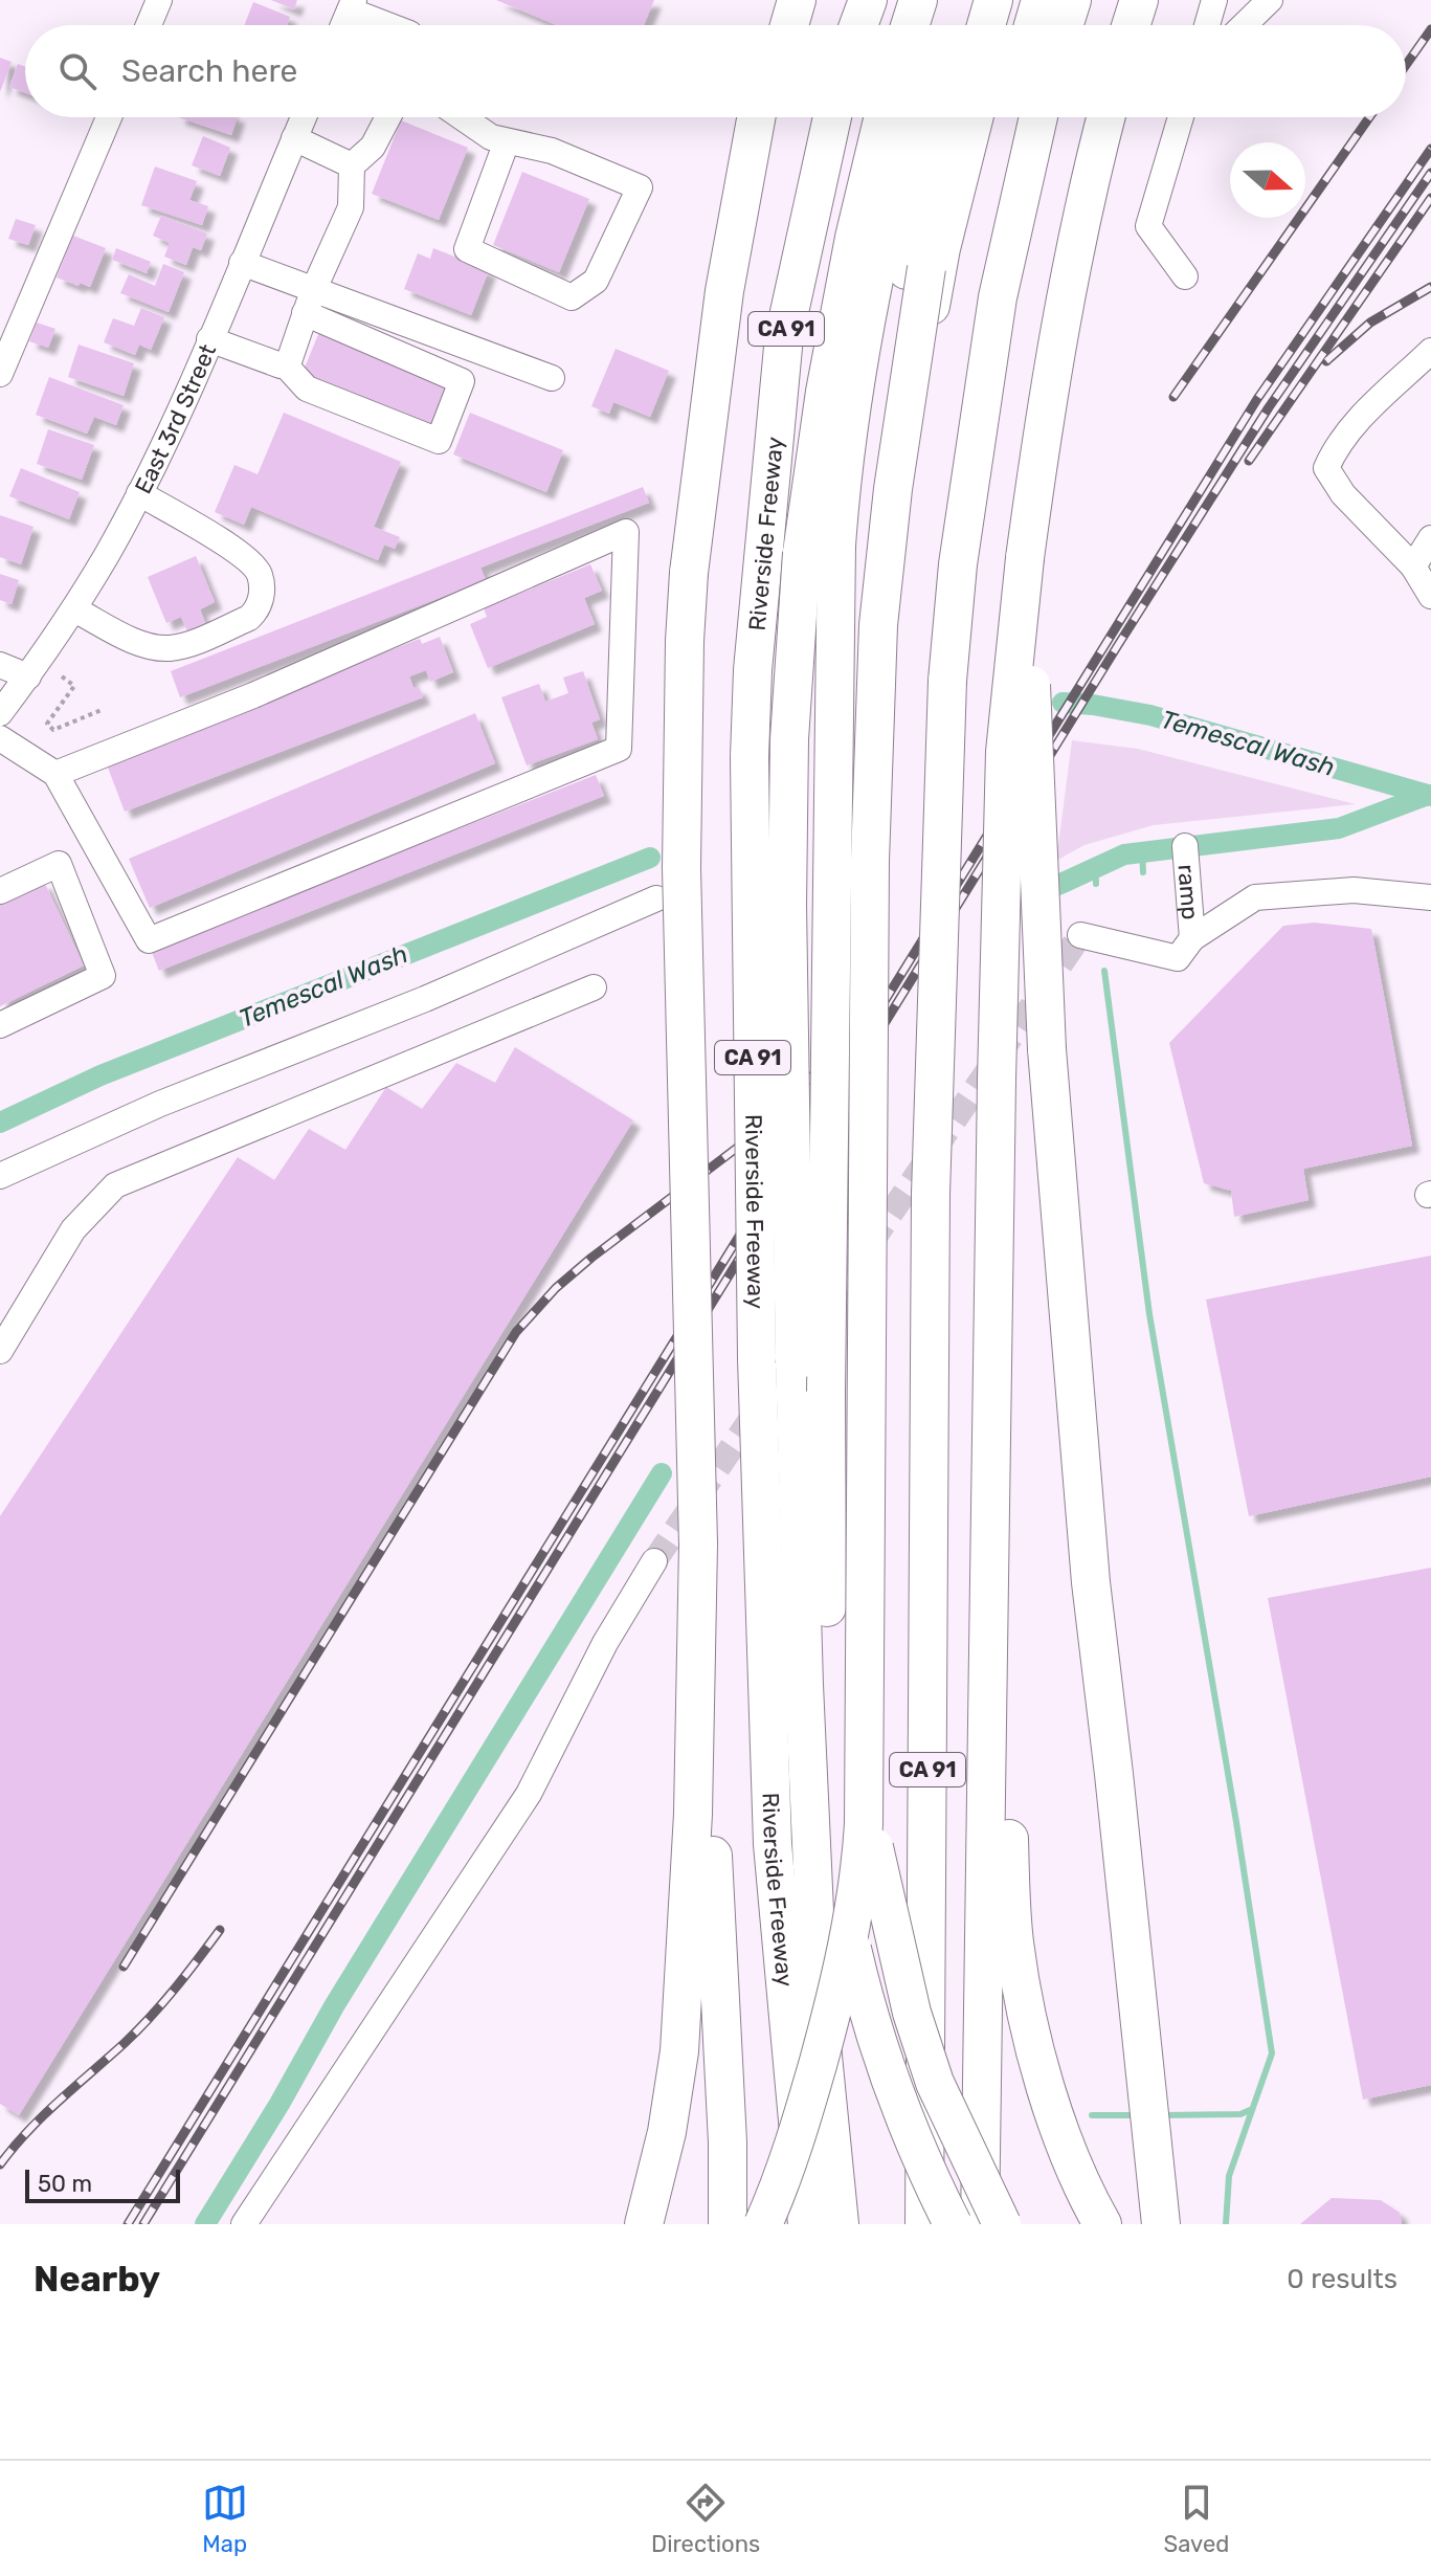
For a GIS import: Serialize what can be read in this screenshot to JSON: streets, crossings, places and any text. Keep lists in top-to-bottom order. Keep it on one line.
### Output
{"streets":{"highway":["CA 91","Riverside Freeway"],"street":["East 3rd Street","ramp"]},"water":["Temescal Wash"],"scale_bar":"50 m","north":"right","page":{"search":"Search here","scale":"50 m","heading":["Nearby","0 results"],"nav":["Map","Directions","Saved"]}}
